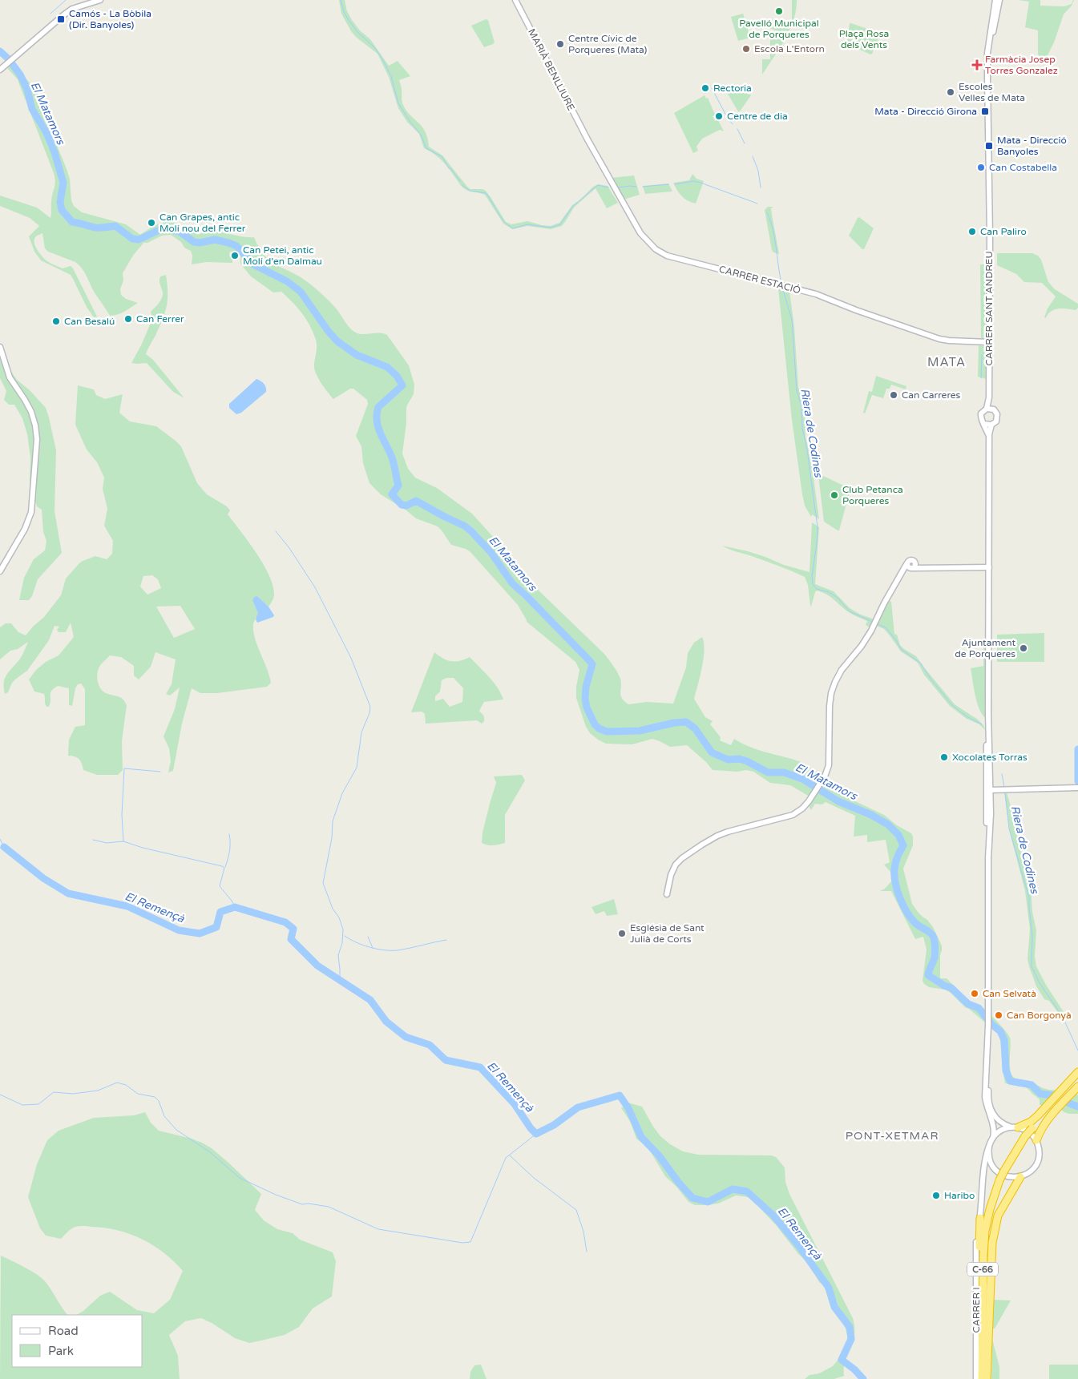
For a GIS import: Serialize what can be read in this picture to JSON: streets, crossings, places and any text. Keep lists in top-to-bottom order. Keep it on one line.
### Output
{"streets":{"highway":["C-66"],"main road":["MARIÀ BENLLIURE","CARRER ESTACIÓ","CARRER SANT ANDREU","CARRER I"]},"crossings":[["MARIÀ BENLLIURE","CARRER ESTACIÓ"],["CARRER ESTACIÓ","CARRER SANT ANDREU"]],"districts":["MATA","PONT-XETMAR"],"water":["El Matamors","Riera de Codines","El Remençà"],"parks":["Plaça Rosa dels Vents"],"places":{"other":["Pavelló Municipal de Porqueres","Centre Cívic de Porqueres (Mata)","Escola L'Entorn","Rectoria","Escoles Velles de Mata","Centre de dia","Can Costabella","Can Grapes, antic Molí nou del Ferrer","Can Paliro","Can Petei, antic Molí d'en Dalmau","Can Ferrer","Can Besalú","Can Carreres","Club Petanca Porqueres","Ajuntament de Porqueres","Xocolates Torras","Església de Sant Julià de Corts","Can Selvatà","Can Borgonyà","Haribo"],"transit":["Camós - La Bòbila (Dir. Banyoles)","Mata - Direcció Girona","Mata - Direcció Banyoles"],"health":["Farmàcia Josep Torres Gonzalez"]},"legend":["Road","Park"]}
